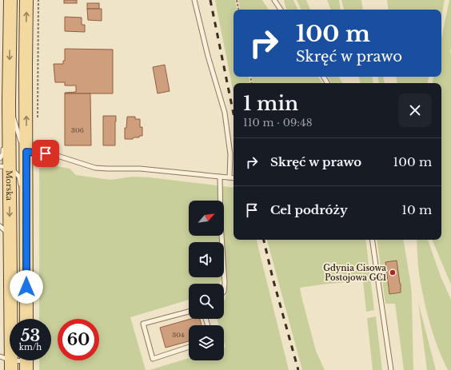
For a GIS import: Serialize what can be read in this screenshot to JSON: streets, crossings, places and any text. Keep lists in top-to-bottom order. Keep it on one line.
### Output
{"streets":{"main road":["Morska"]},"places":["Gdynia Cisowa Postojowa GC1"],"house_numbers":["306","304"],"north":"top right","page":{"turn":["100 m","Skręć w prawo"],"heading":["1 min","110 m · 09:48"],"list":[{"name":"Skręć w prawo","value":"100 m"},{"name":"Cel podróży","value":"10 m"}],"speed":"53 km/h","limit":"60"}}
